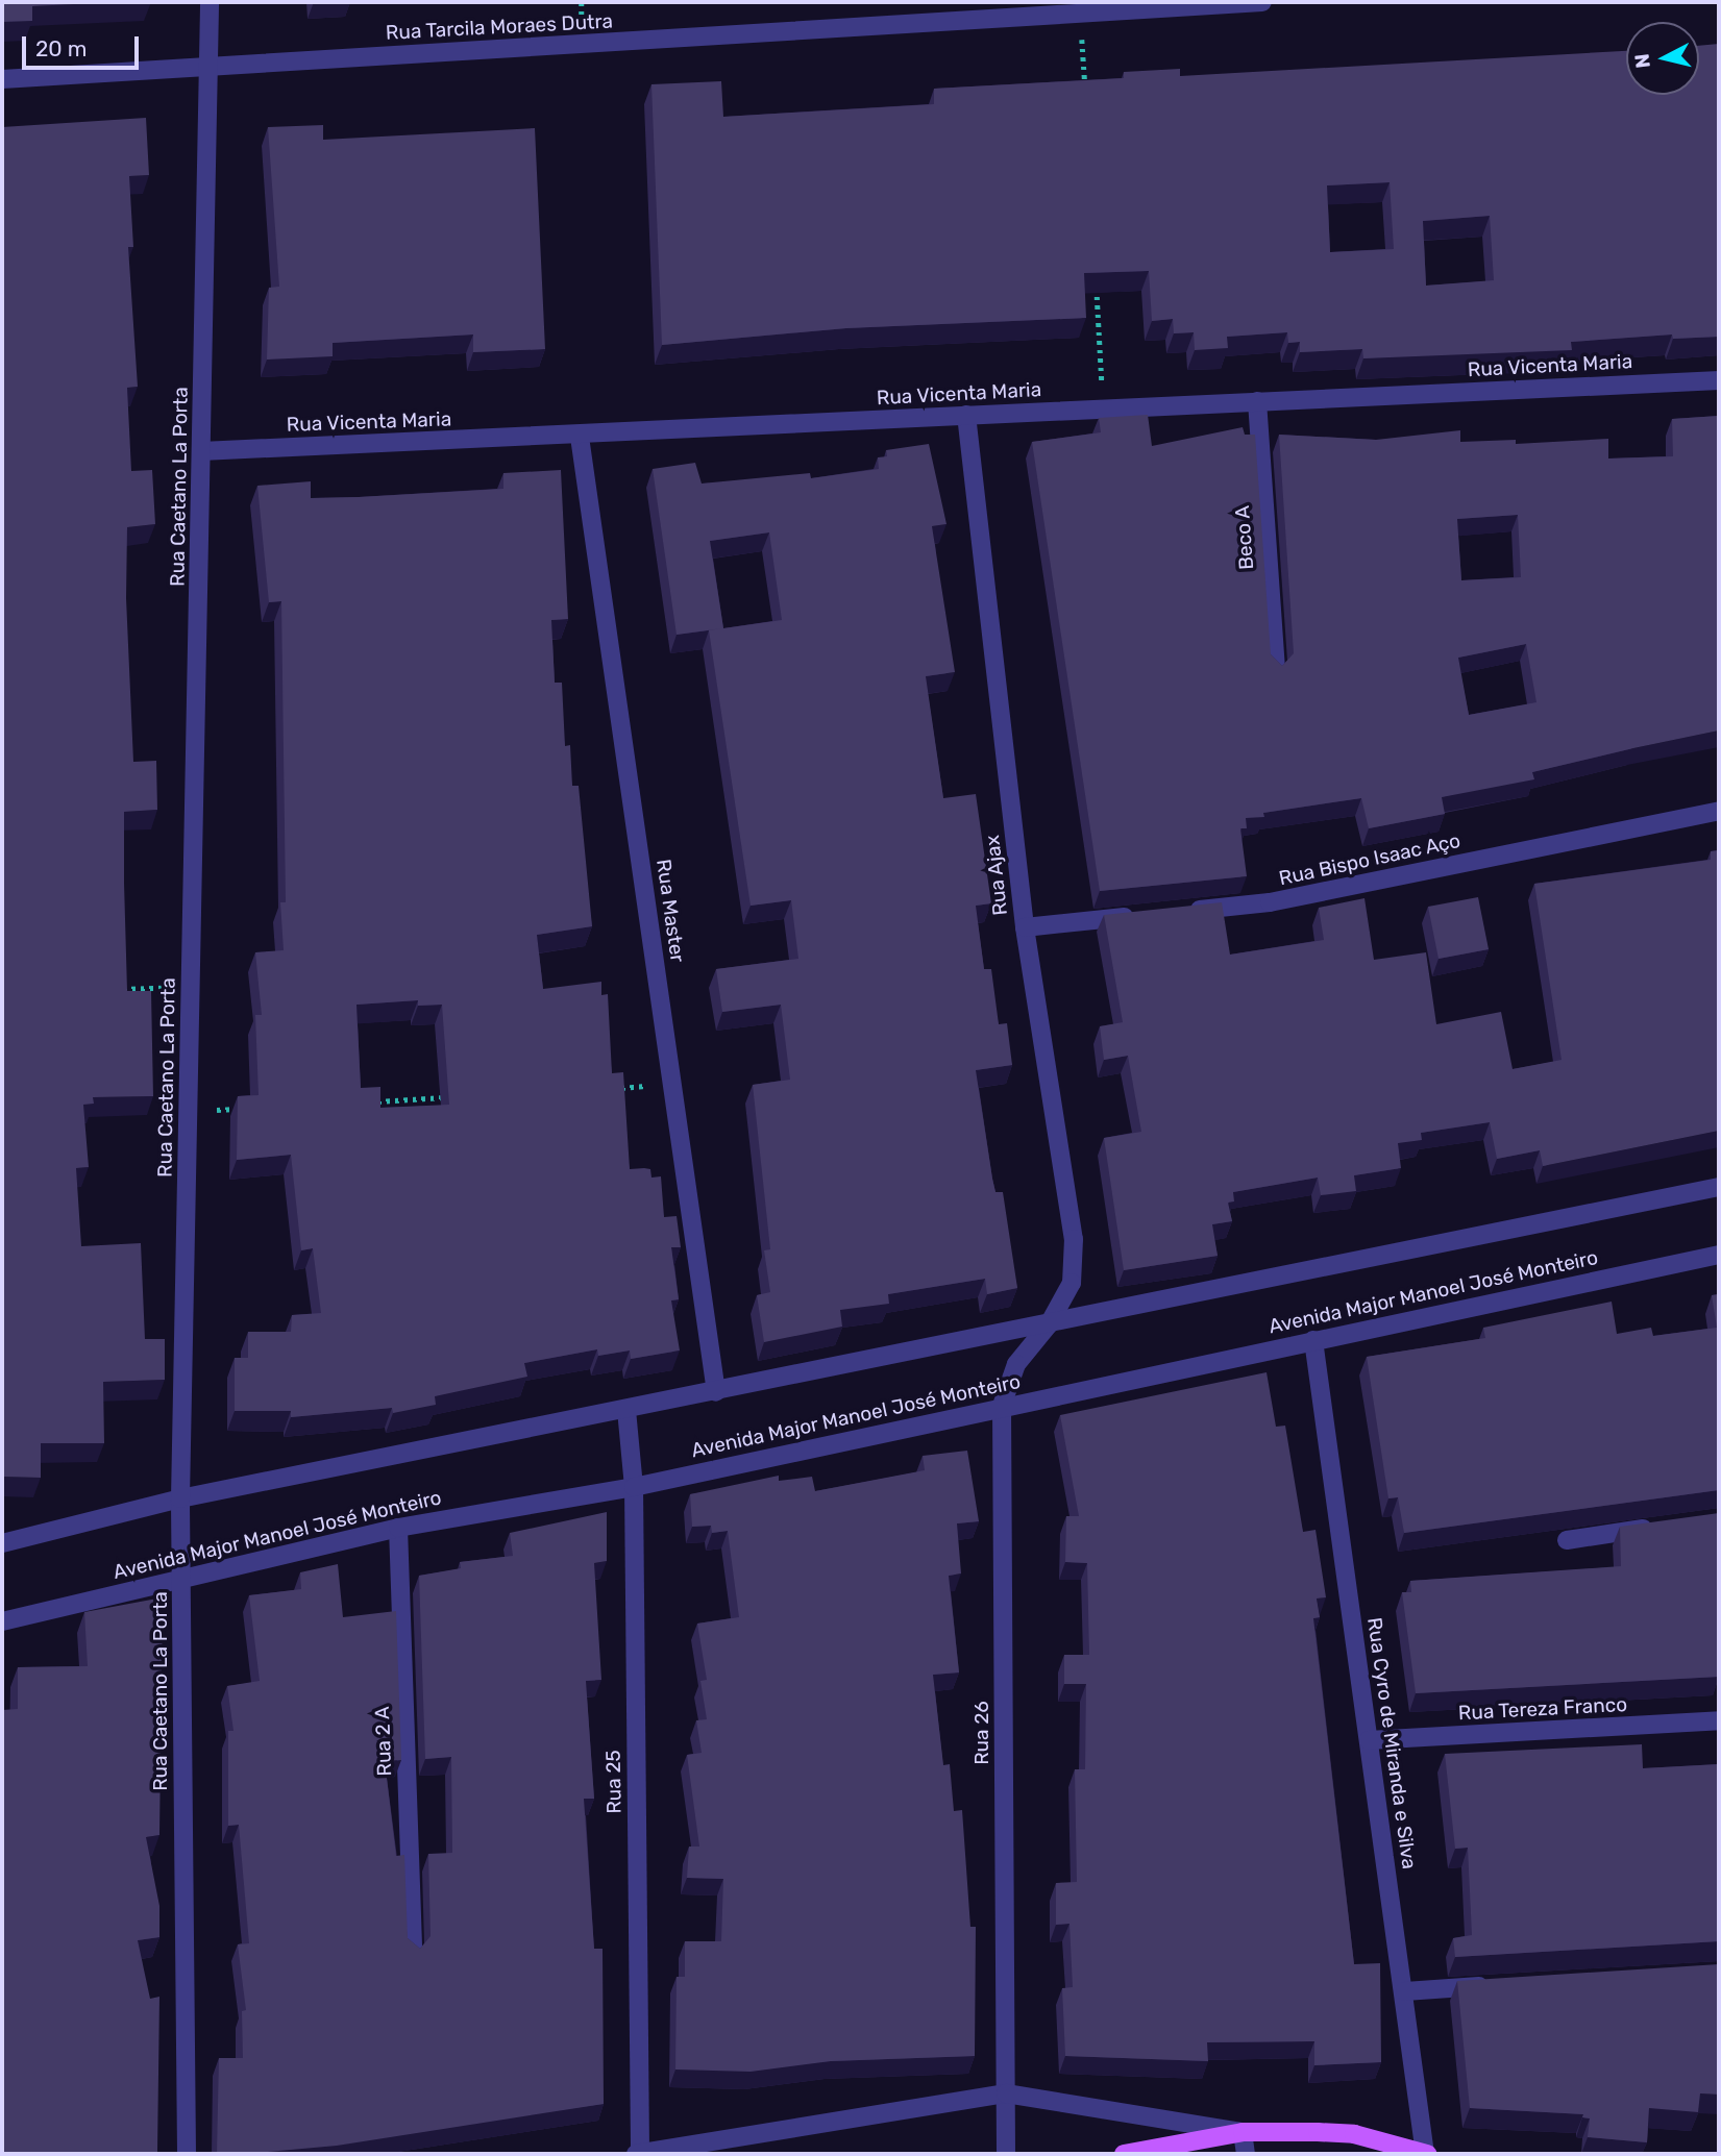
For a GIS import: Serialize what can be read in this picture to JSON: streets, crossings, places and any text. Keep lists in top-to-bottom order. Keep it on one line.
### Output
{"streets":{"street":["Rua Tarcila Moraes Dutra","Rua Vicenta Maria","Rua Caetano La Porta","Beco A","Rua Bispo Isaac Aço","Rua Ajax","Rua Master","Avenida Major Manoel José Monteiro","Rua Tereza Franco","Rua 26","Rua 2 A","Rua Cyro de Miranda e Silva","Rua 25"]},"crossings":[["Rua Tarcila Moraes Dutra","Rua Caetano La Porta"],["Rua Vicenta Maria","Rua Caetano La Porta"],["Rua Vicenta Maria","Beco A"],["Rua Vicenta Maria","Rua Ajax"],["Rua Vicenta Maria","Rua Master"],["Rua Caetano La Porta","Avenida Major Manoel José Monteiro"],["Rua Ajax","Rua 26"],["Avenida Major Manoel José Monteiro","Rua 26"],["Avenida Major Manoel José Monteiro","Rua 2 A"],["Avenida Major Manoel José Monteiro","Rua Cyro de Miranda e Silva"],["Avenida Major Manoel José Monteiro","Rua 25"],["Rua Tereza Franco","Rua Cyro de Miranda e Silva"]],"scale_bar":"20 m","north":"left"}
